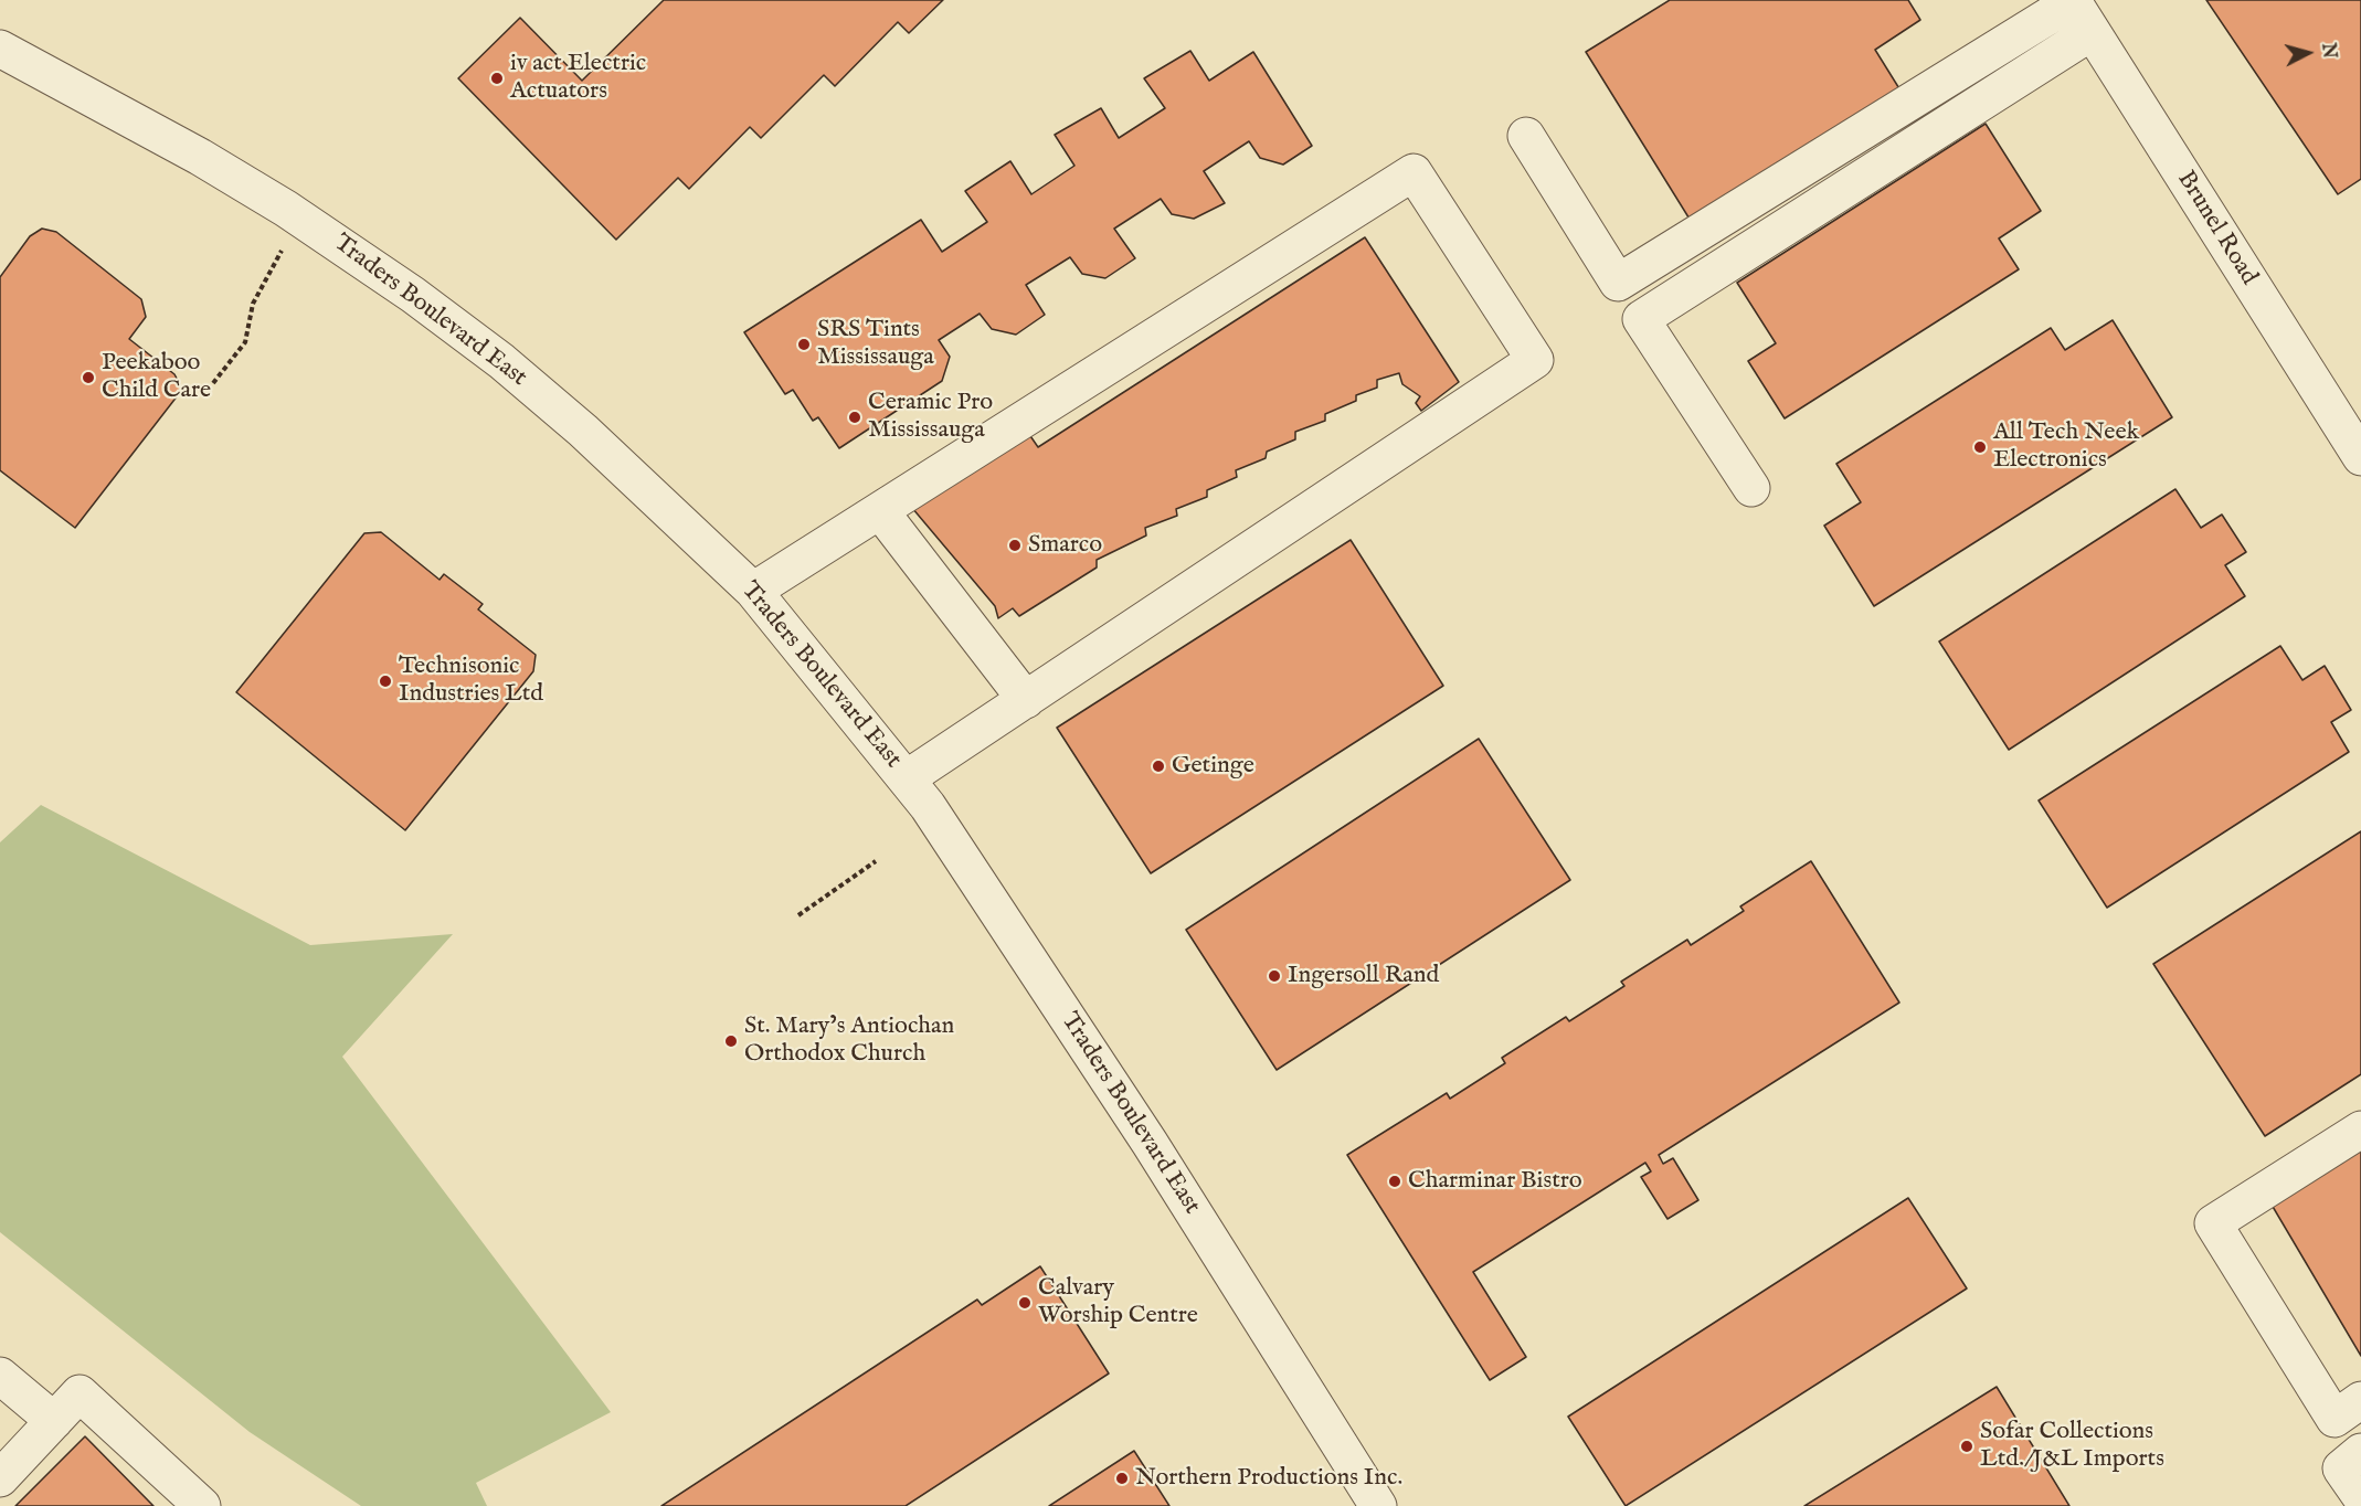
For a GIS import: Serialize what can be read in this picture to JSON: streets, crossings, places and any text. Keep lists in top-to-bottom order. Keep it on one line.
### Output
{"streets":{"street":["Brunel Road","Traders Boulevard East"]},"places":["iv act Electric Actuators","SRS Tints Mississauga","Peekaboo Child Care","Ceramic Pro Mississauga","All Tech Neek Electronics","Smarco","Technisonic Industries Ltd","Getinge","Ingersoll Rand","St. Mary’s Antiochan Orthodox Church","Charminar Bistro","Calvary Worship Centre","Sofar Collections Ltd./J&L Imports","Northern Productions Inc."],"north":"right"}
